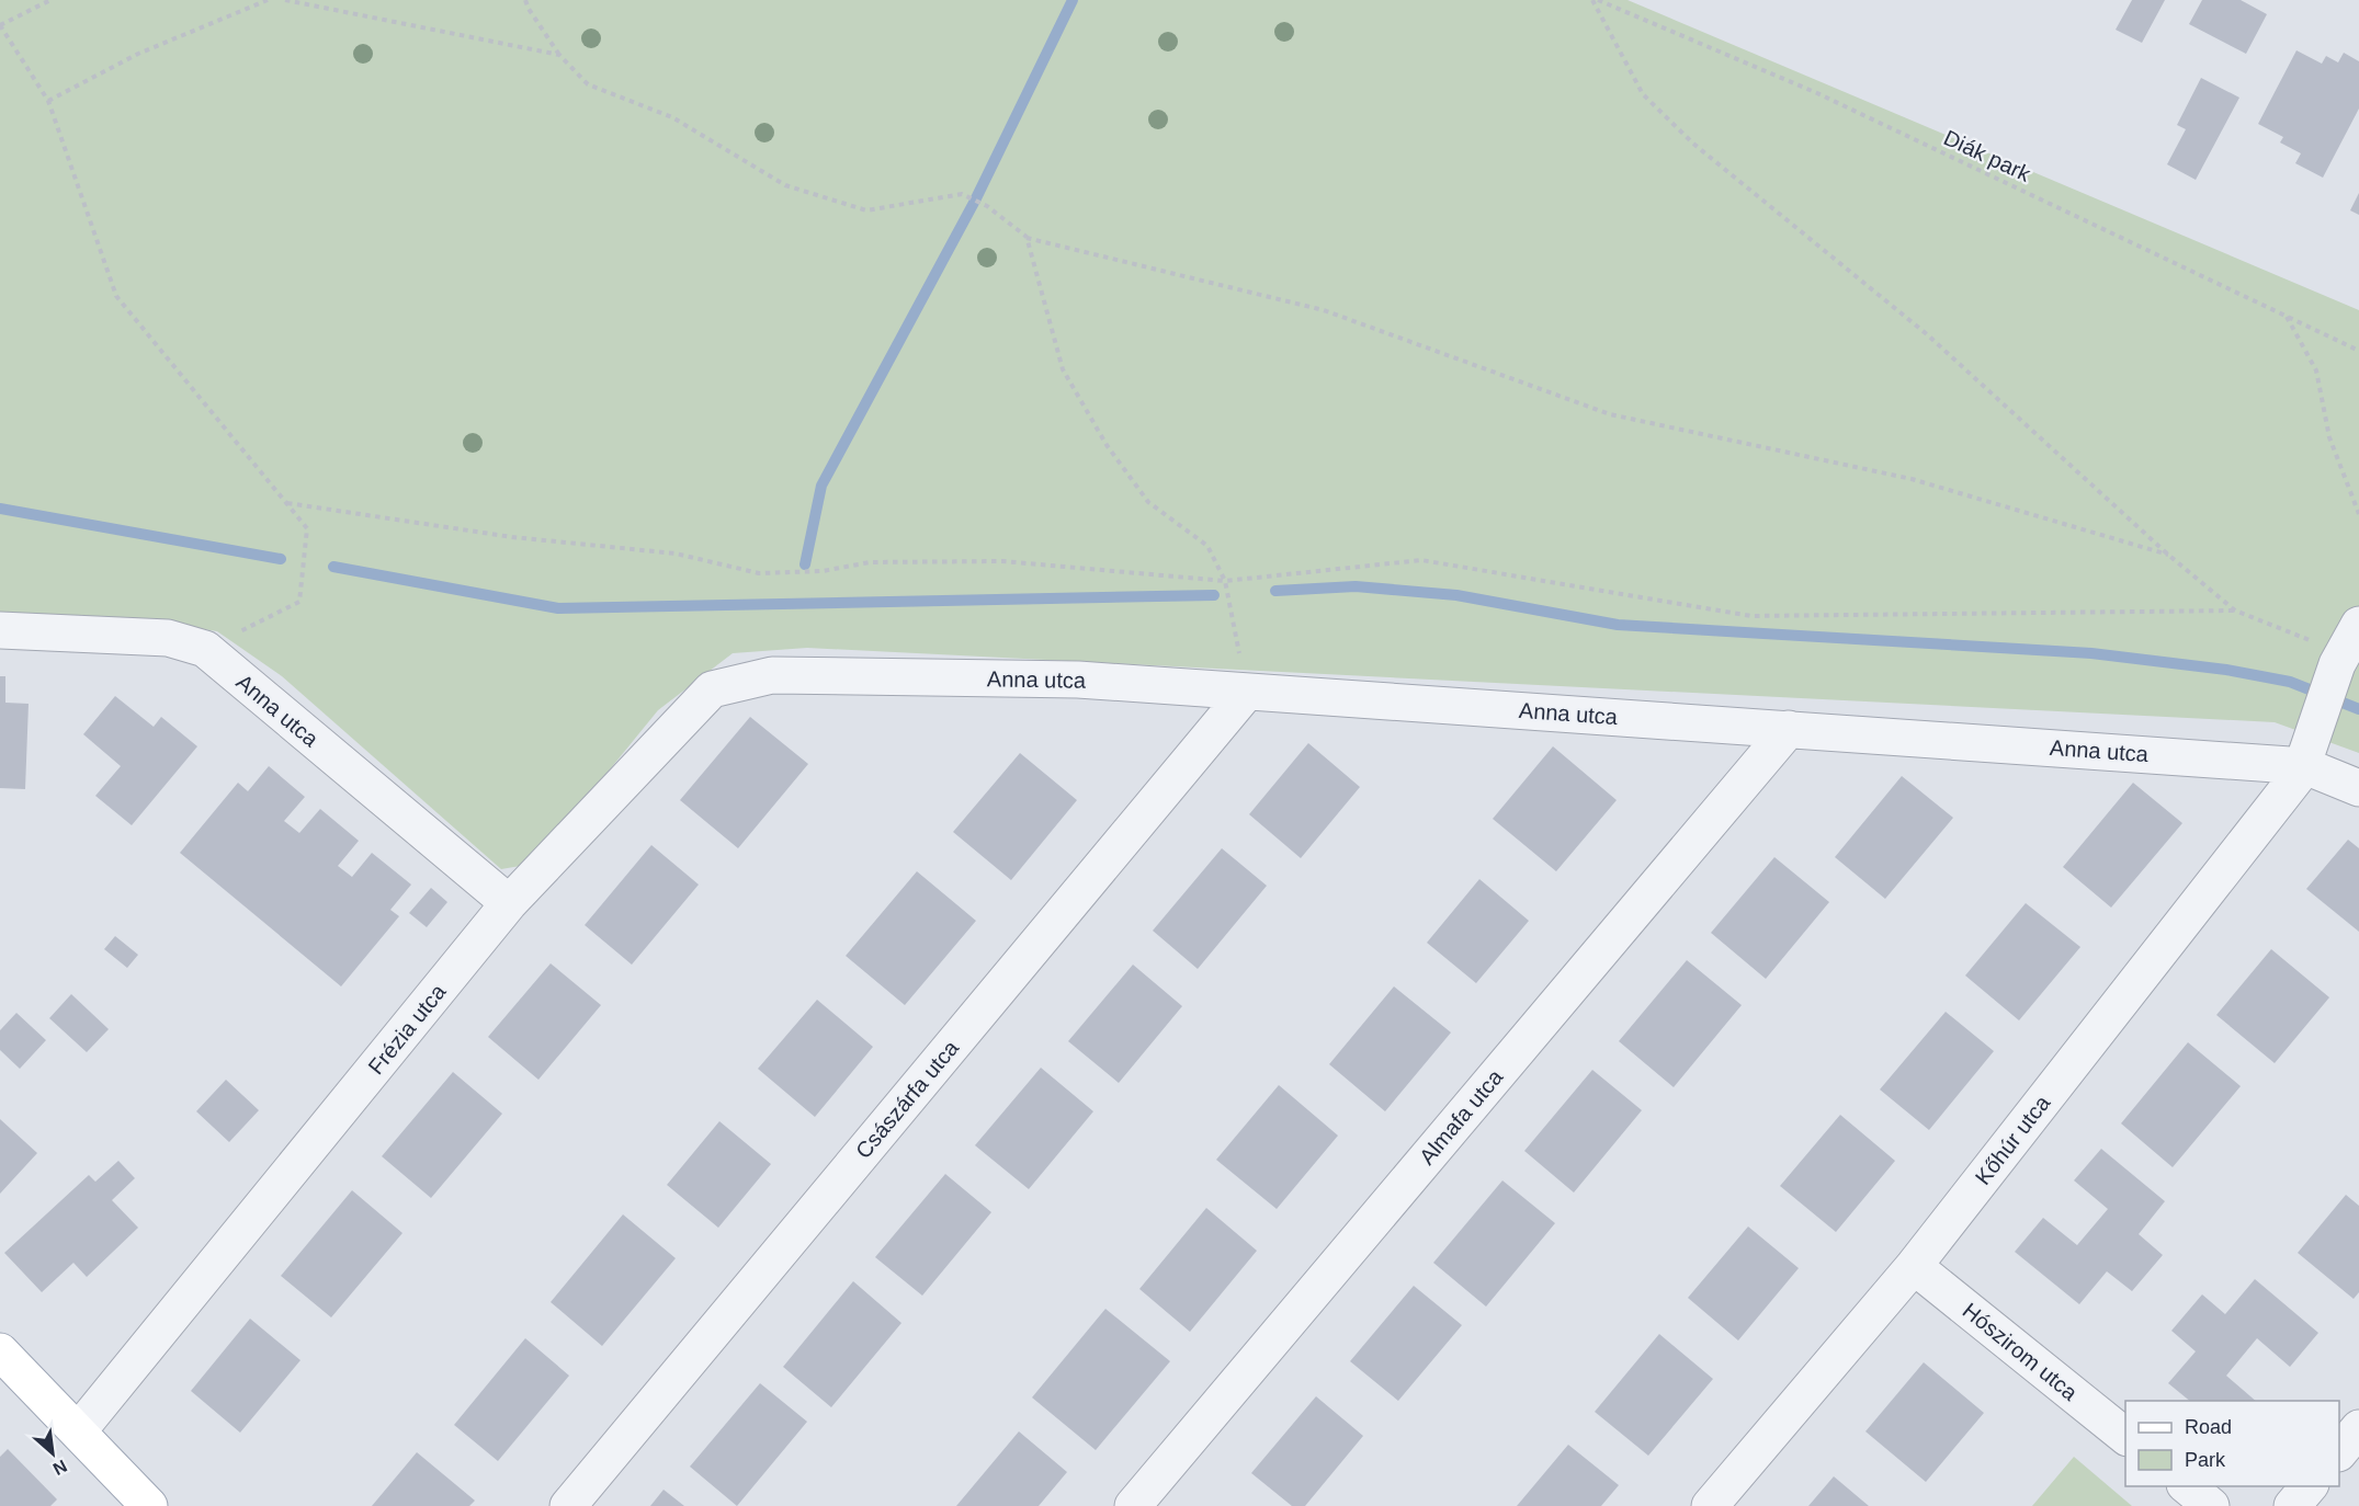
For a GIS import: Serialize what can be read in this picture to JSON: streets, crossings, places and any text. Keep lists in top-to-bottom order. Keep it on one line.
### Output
{"streets":{"street":["Anna utca","Frézia utca","Császárfa utca","Almafa utca","Kőhúr utca","Hószirom utca"],"path":["Diák park"]},"crossings":[["Anna utca","Frézia utca"],["Anna utca","Császárfa utca"],["Anna utca","Almafa utca"],["Anna utca","Kőhúr utca"],["Kőhúr utca","Hószirom utca"]],"legend":["Road","Park"],"north":"bottom right"}
